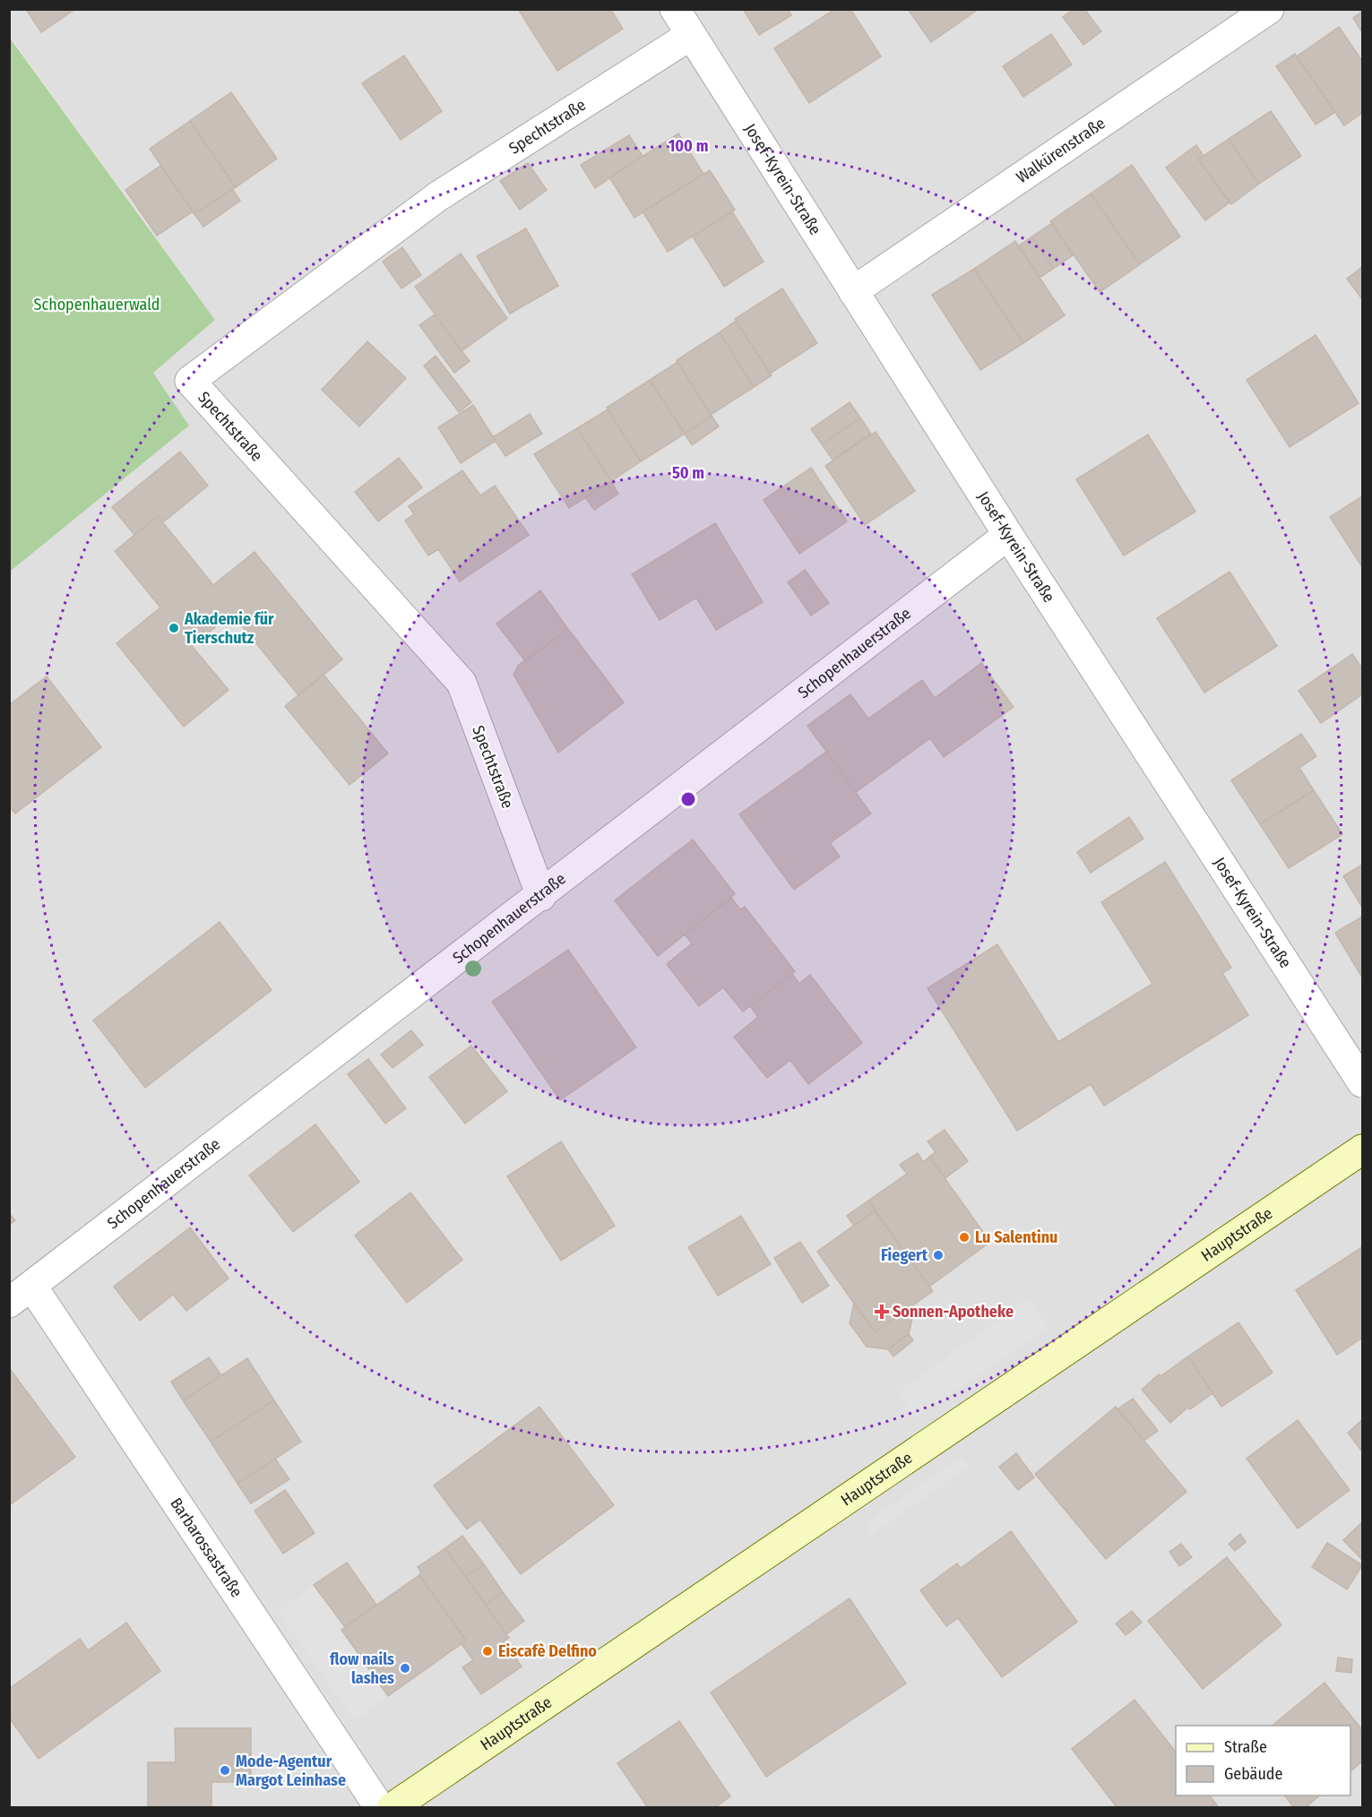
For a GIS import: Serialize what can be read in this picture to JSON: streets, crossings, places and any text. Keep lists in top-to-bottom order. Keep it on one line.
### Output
{"streets":{"street":["Spechtstraße","Walkürenstraße","Josef-Kyrein-Straße","Schopenhauerstraße","Hauptstraße","Barbarossastraße"]},"crossings":[["Spechtstraße","Josef-Kyrein-Straße"],["Spechtstraße","Schopenhauerstraße"],["Walkürenstraße","Josef-Kyrein-Straße"],["Josef-Kyrein-Straße","Schopenhauerstraße"],["Schopenhauerstraße","Barbarossastraße"]],"parks":["Schopenhauerwald"],"places":{"other":["Akademie für Tierschutz","Lu Salentinu","Fiegert","Eiscafè Delfino","flow nails lashes","Mode-Agentur Margot Leinhase"],"health":["Sonnen-Apotheke"]},"legend":["Straße","Gebäude"],"rings":["100 m","50 m"]}
